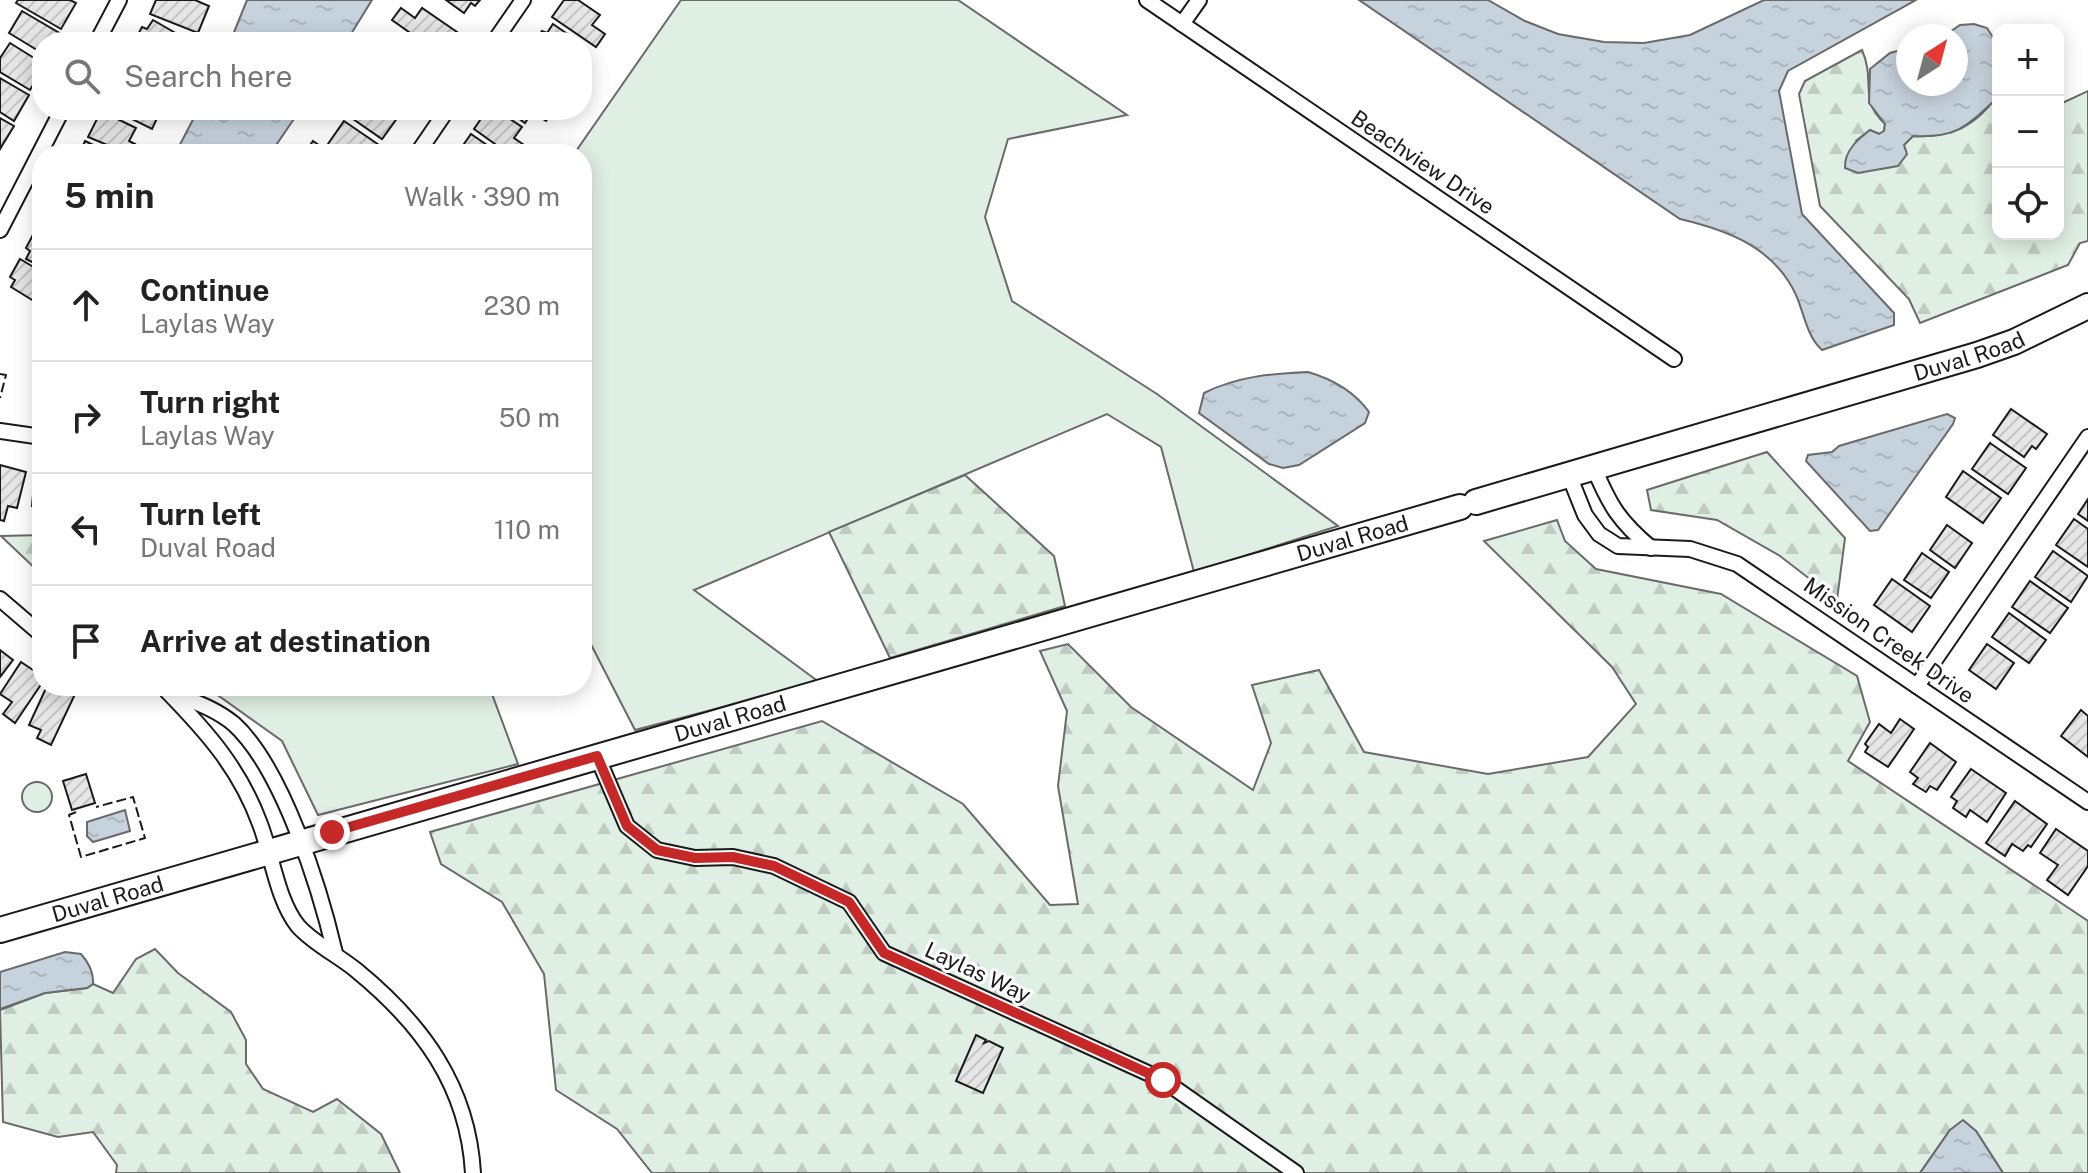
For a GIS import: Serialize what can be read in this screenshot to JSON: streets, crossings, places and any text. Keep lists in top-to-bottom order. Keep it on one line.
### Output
{"streets":{"main road":["Duval Road"],"street":["Beachview Drive","Mission Creek Drive","Laylas Way"]},"crossings":[["Duval Road","Mission Creek Drive"],["Duval Road","Laylas Way"]],"north":"top right","page":{"map_buttons":["+","−"],"search":"Search here","heading":["5 min","Walk · 390 m"],"list":[["Continue","Laylas Way","230 m"],["Turn right","Laylas Way","50 m"],["Turn left","Duval Road","110 m"],"Arrive at destination"]}}
